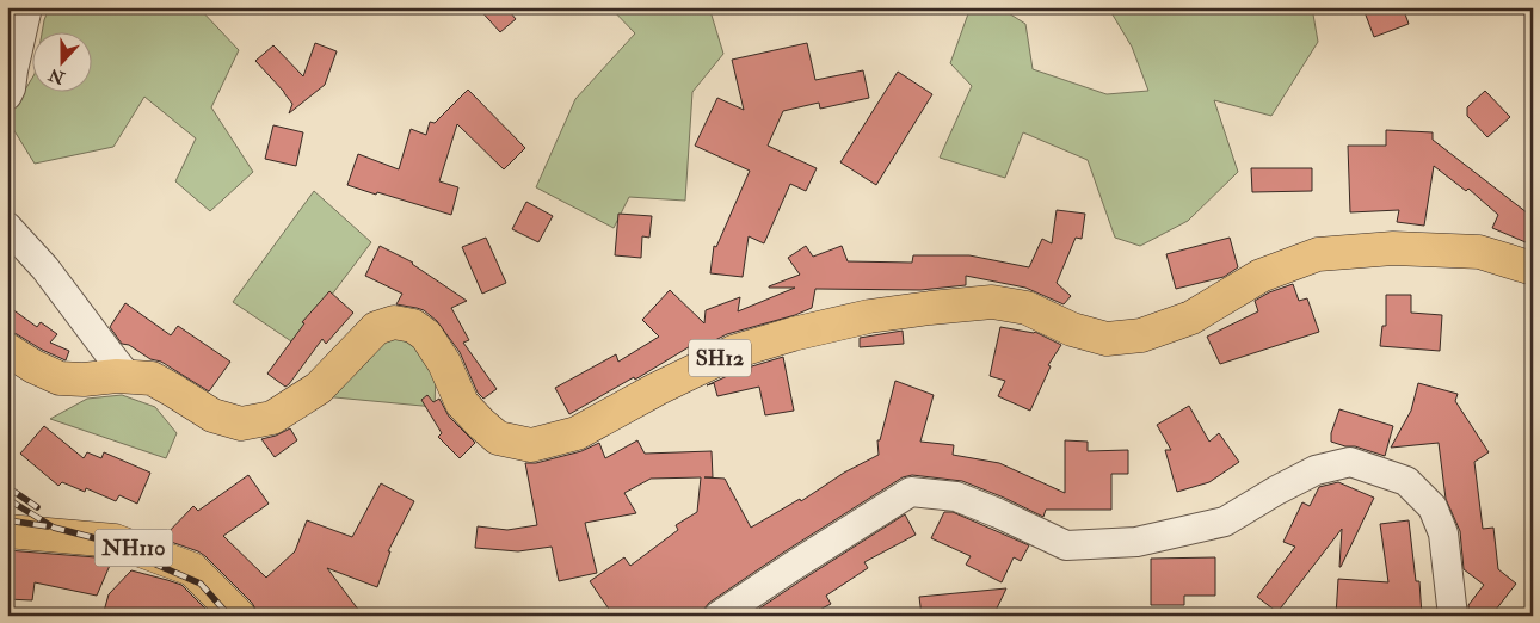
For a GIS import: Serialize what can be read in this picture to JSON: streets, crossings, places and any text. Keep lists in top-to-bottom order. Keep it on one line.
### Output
{"streets":{"main road":["SH12","NH110"]},"north":"bottom"}
